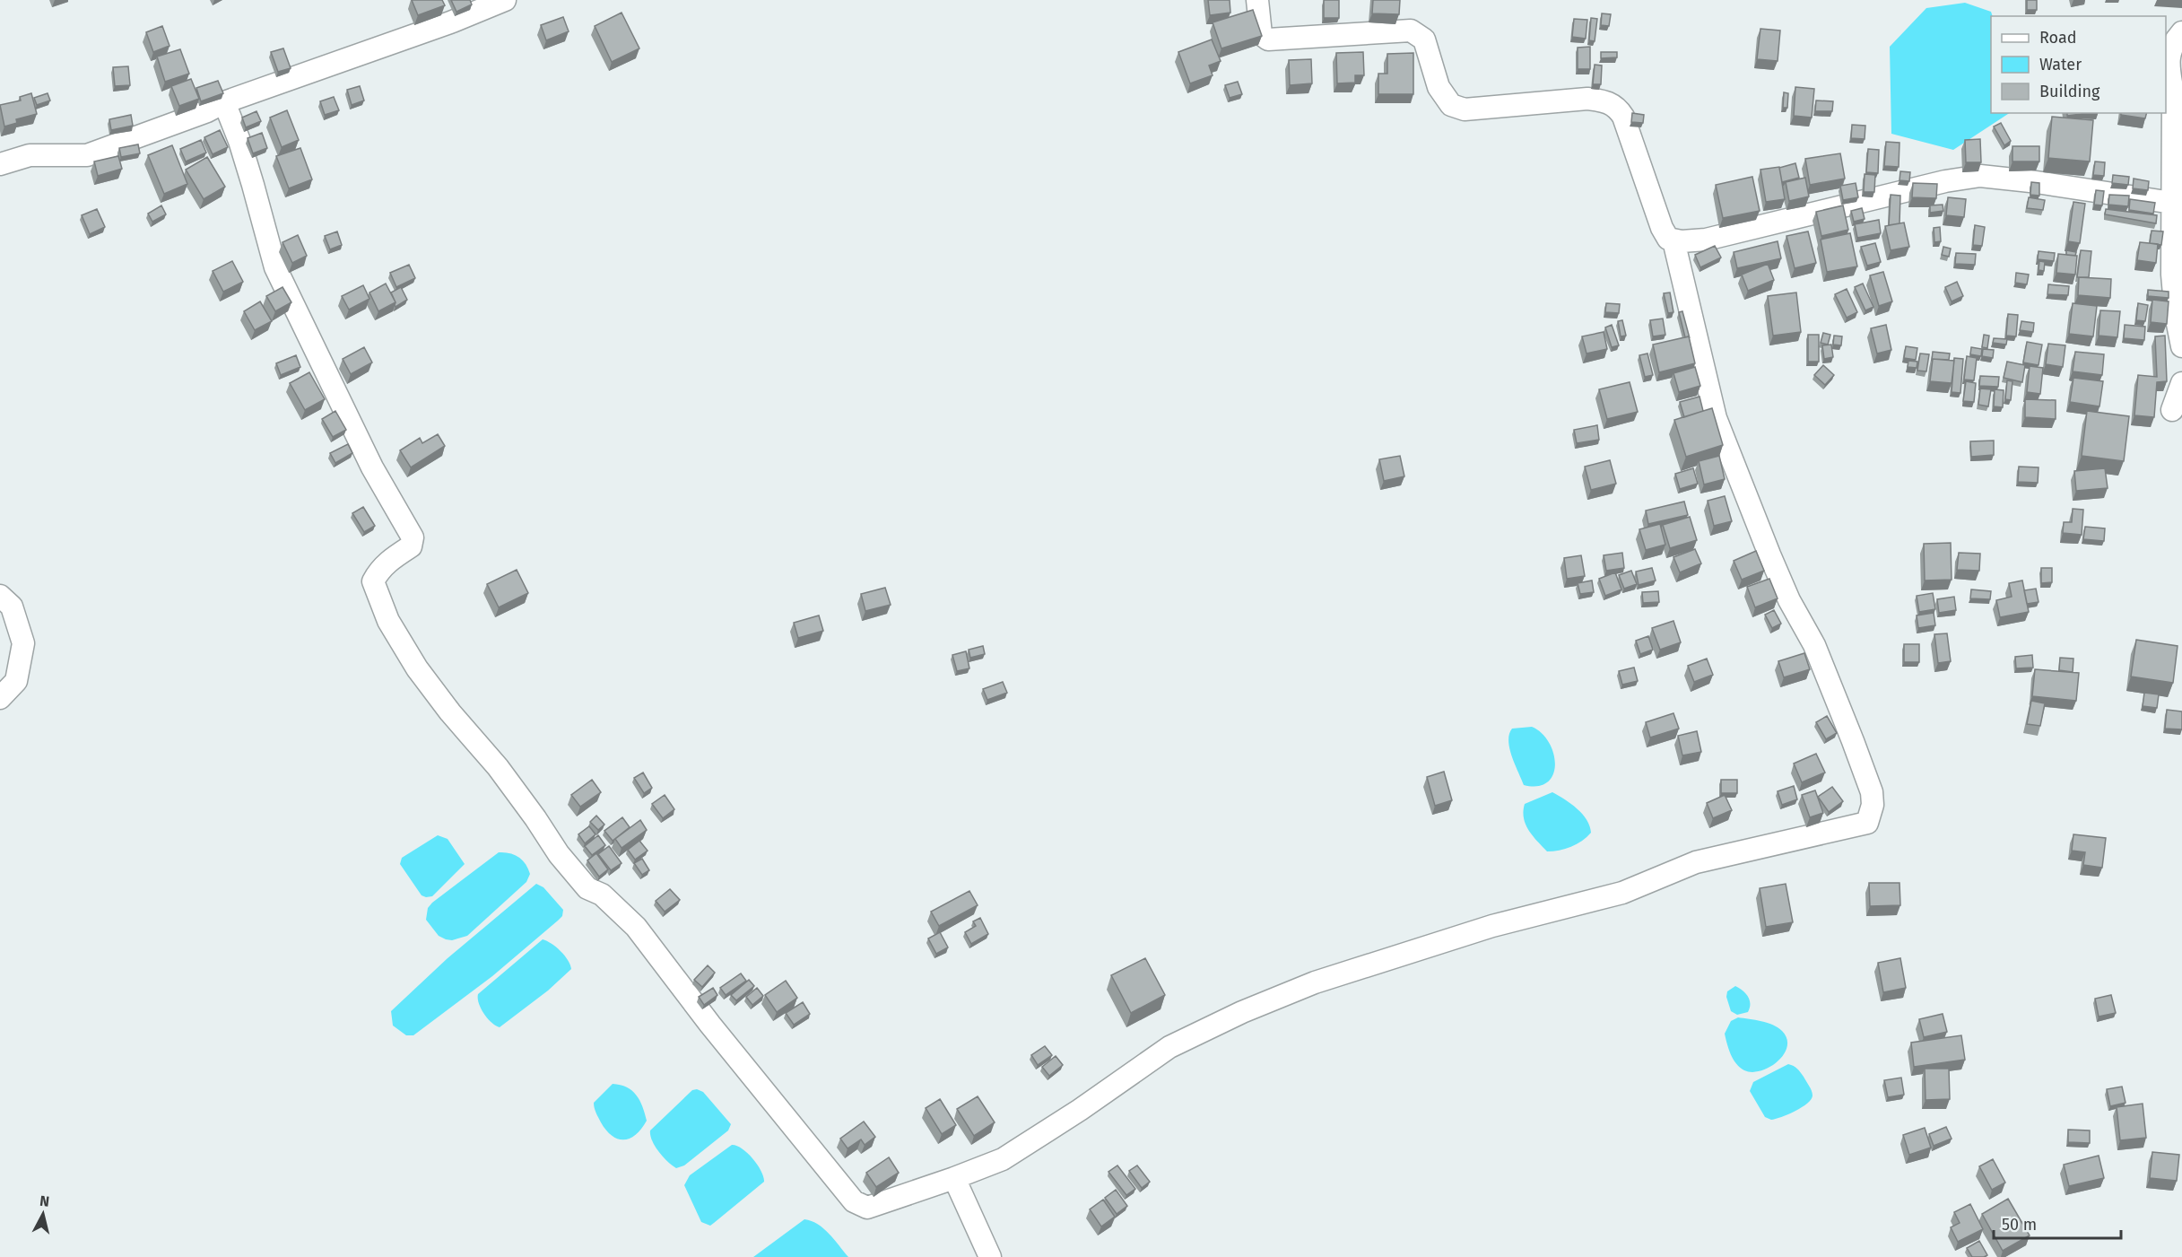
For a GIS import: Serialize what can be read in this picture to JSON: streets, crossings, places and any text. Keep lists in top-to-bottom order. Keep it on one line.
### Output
{"legend":["Road","Water","Building"],"scale_bar":"50 m","north":"top"}
